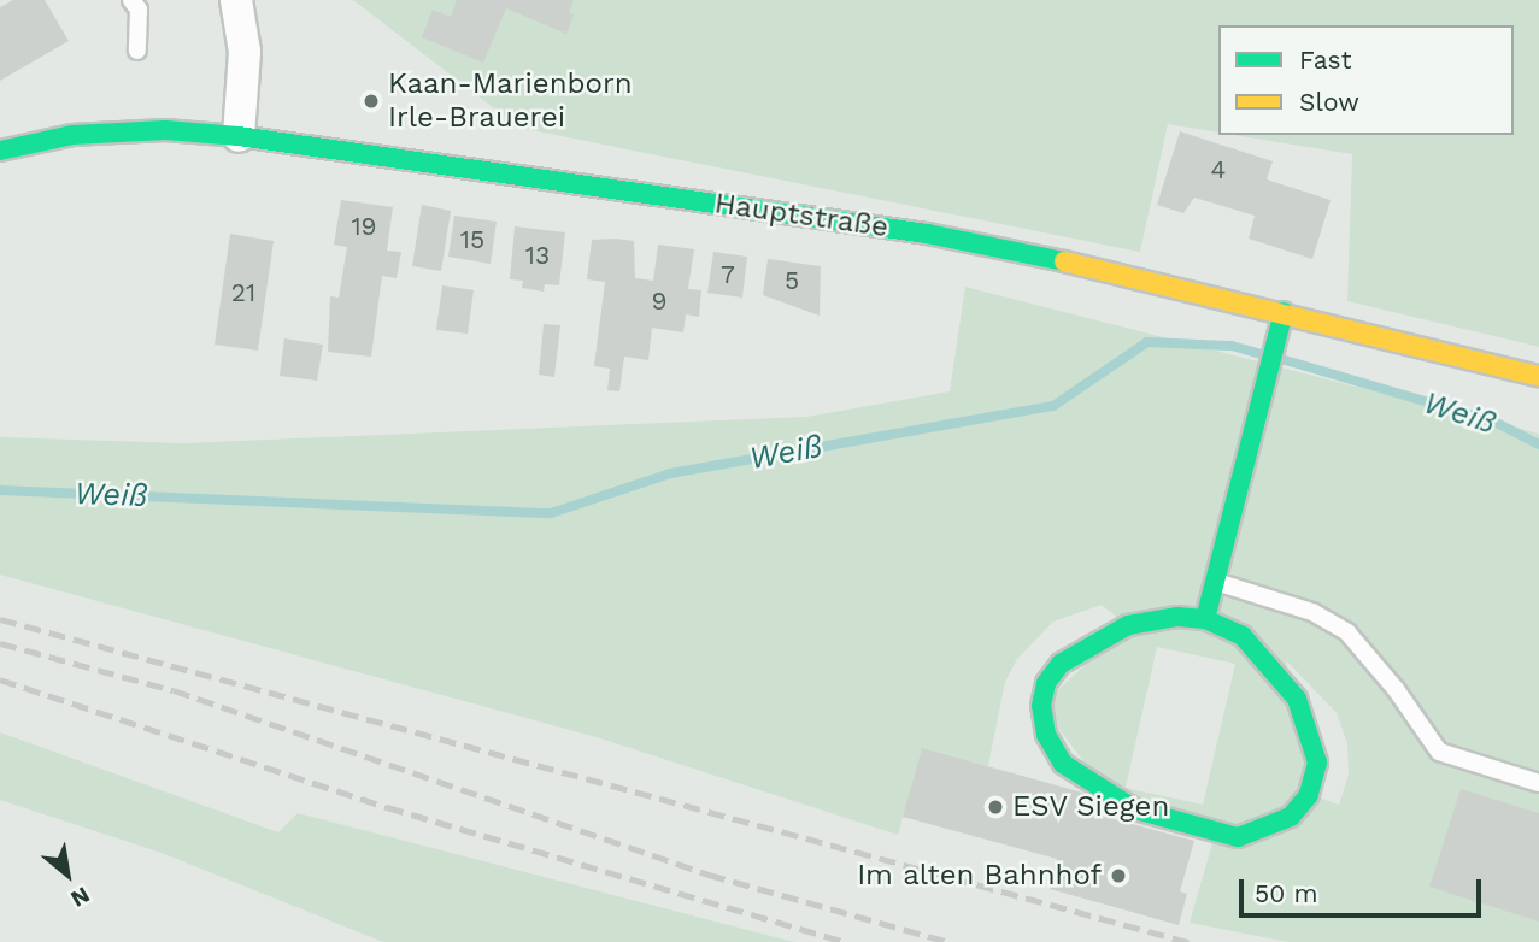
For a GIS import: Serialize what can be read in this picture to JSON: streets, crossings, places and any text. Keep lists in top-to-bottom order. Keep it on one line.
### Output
{"streets":{"main road":["Hauptstraße"]},"water":["Weiß"],"places":["Kaan-Marienborn Irle-Brauerei","ESV Siegen","Im alten Bahnhof"],"house_numbers":["4","19","15","13","7","5","21","9"],"legend":["Fast","Slow"],"scale_bar":"50 m","north":"bottom right"}
